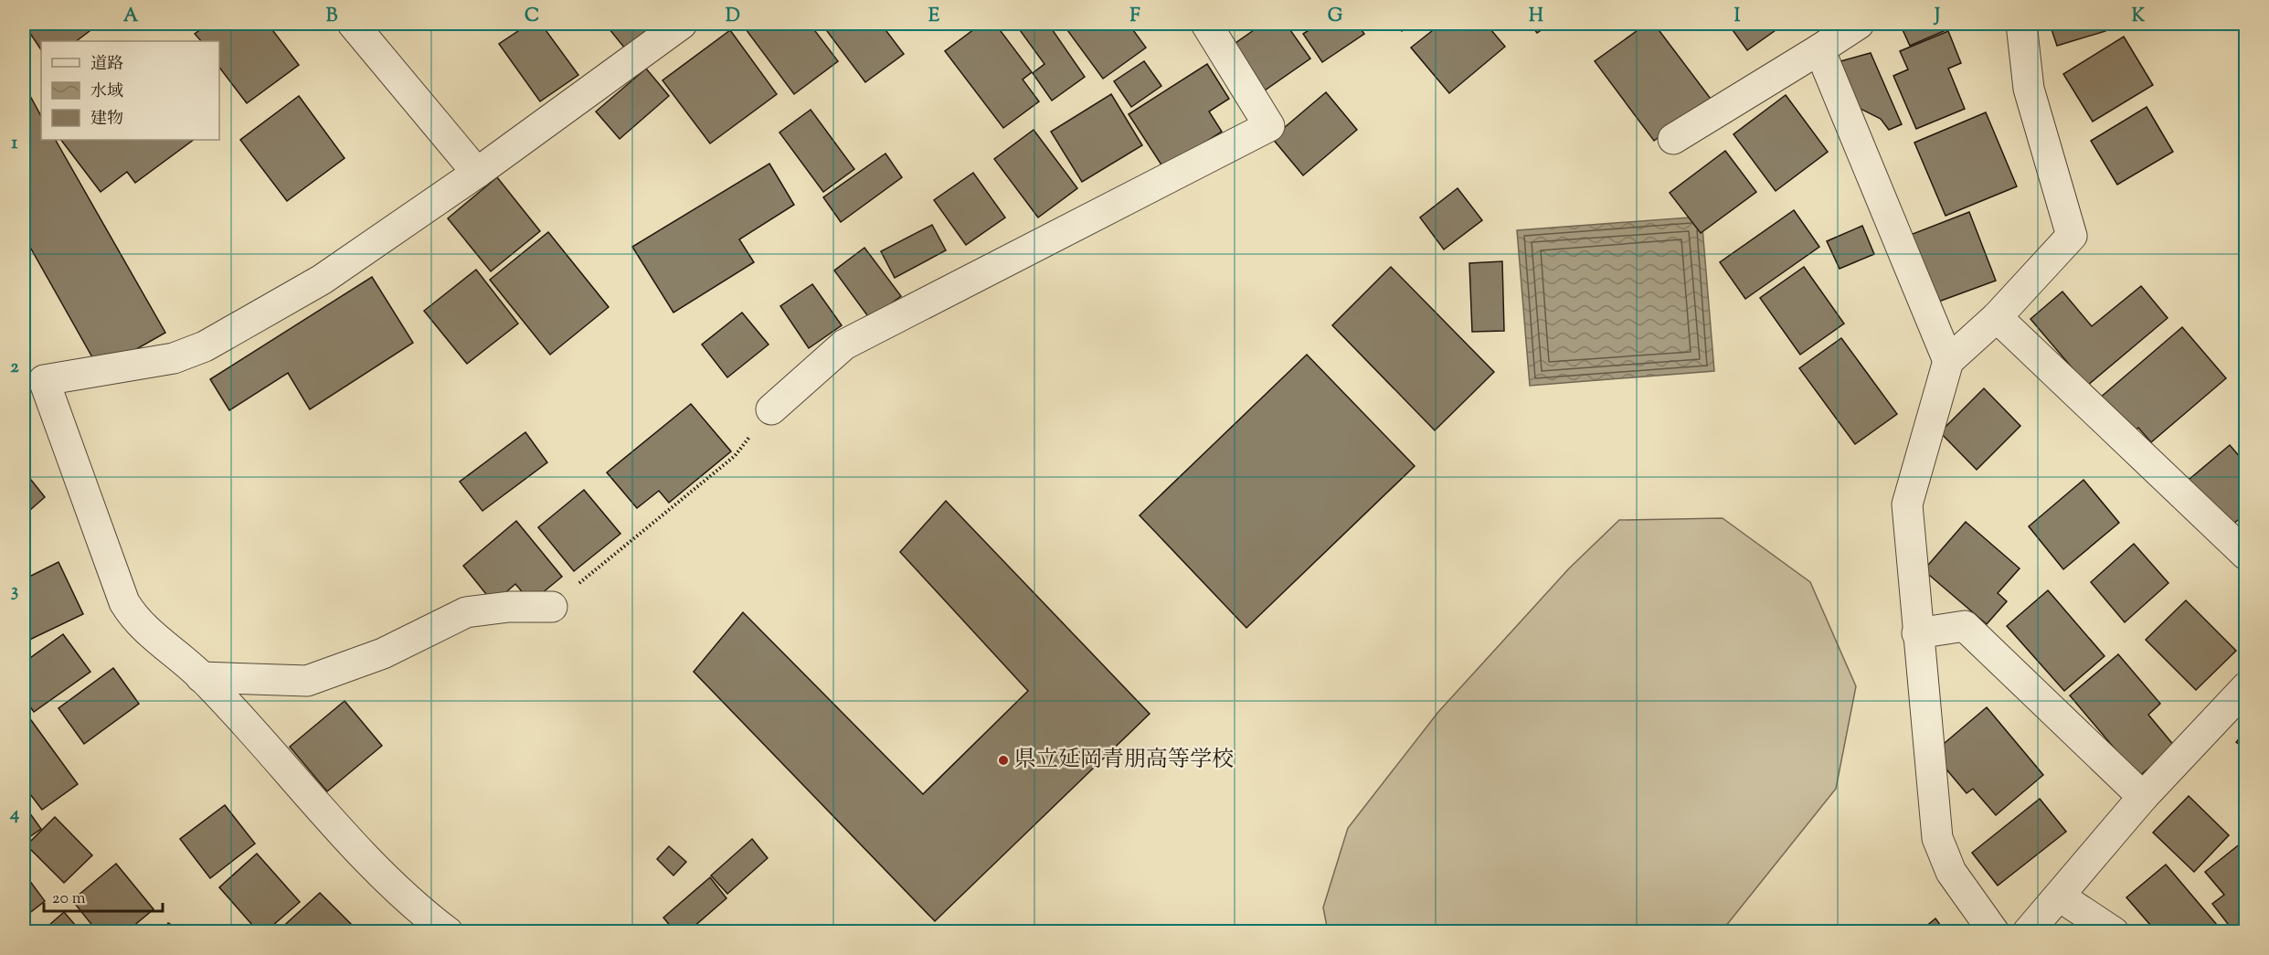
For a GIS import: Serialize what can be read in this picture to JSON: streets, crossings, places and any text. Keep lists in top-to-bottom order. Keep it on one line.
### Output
{"places":["県立延岡青朋高等学校"],"legend":["道路","水域","建物"],"scale_bar":"20 m","grid":{"columns":["A","B","C","D","E","F","G","H","I","J","K"],"rows":["1","2","3","4"]}}
